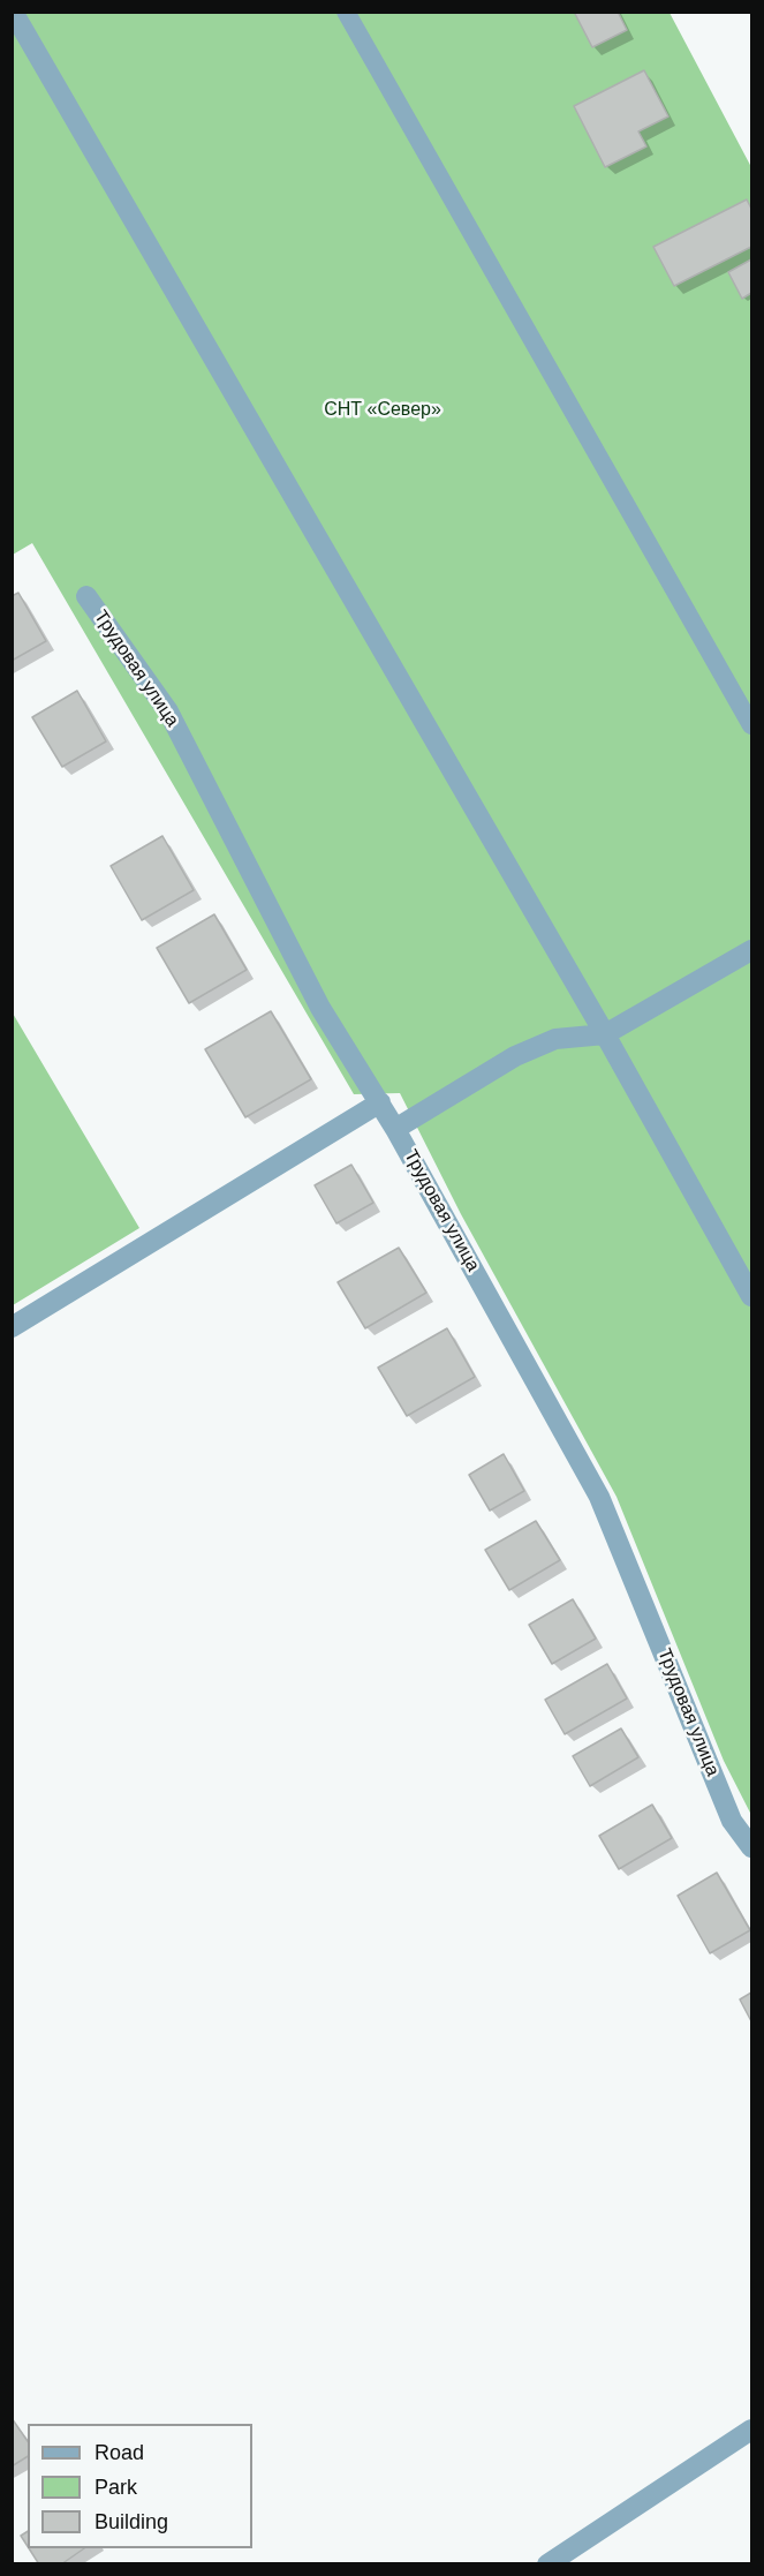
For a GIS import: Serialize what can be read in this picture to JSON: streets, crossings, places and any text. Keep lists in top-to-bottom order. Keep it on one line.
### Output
{"streets":{"street":["Трудовая улица"]},"parks":["СНТ «Север»"],"legend":["Road","Park","Building"]}
